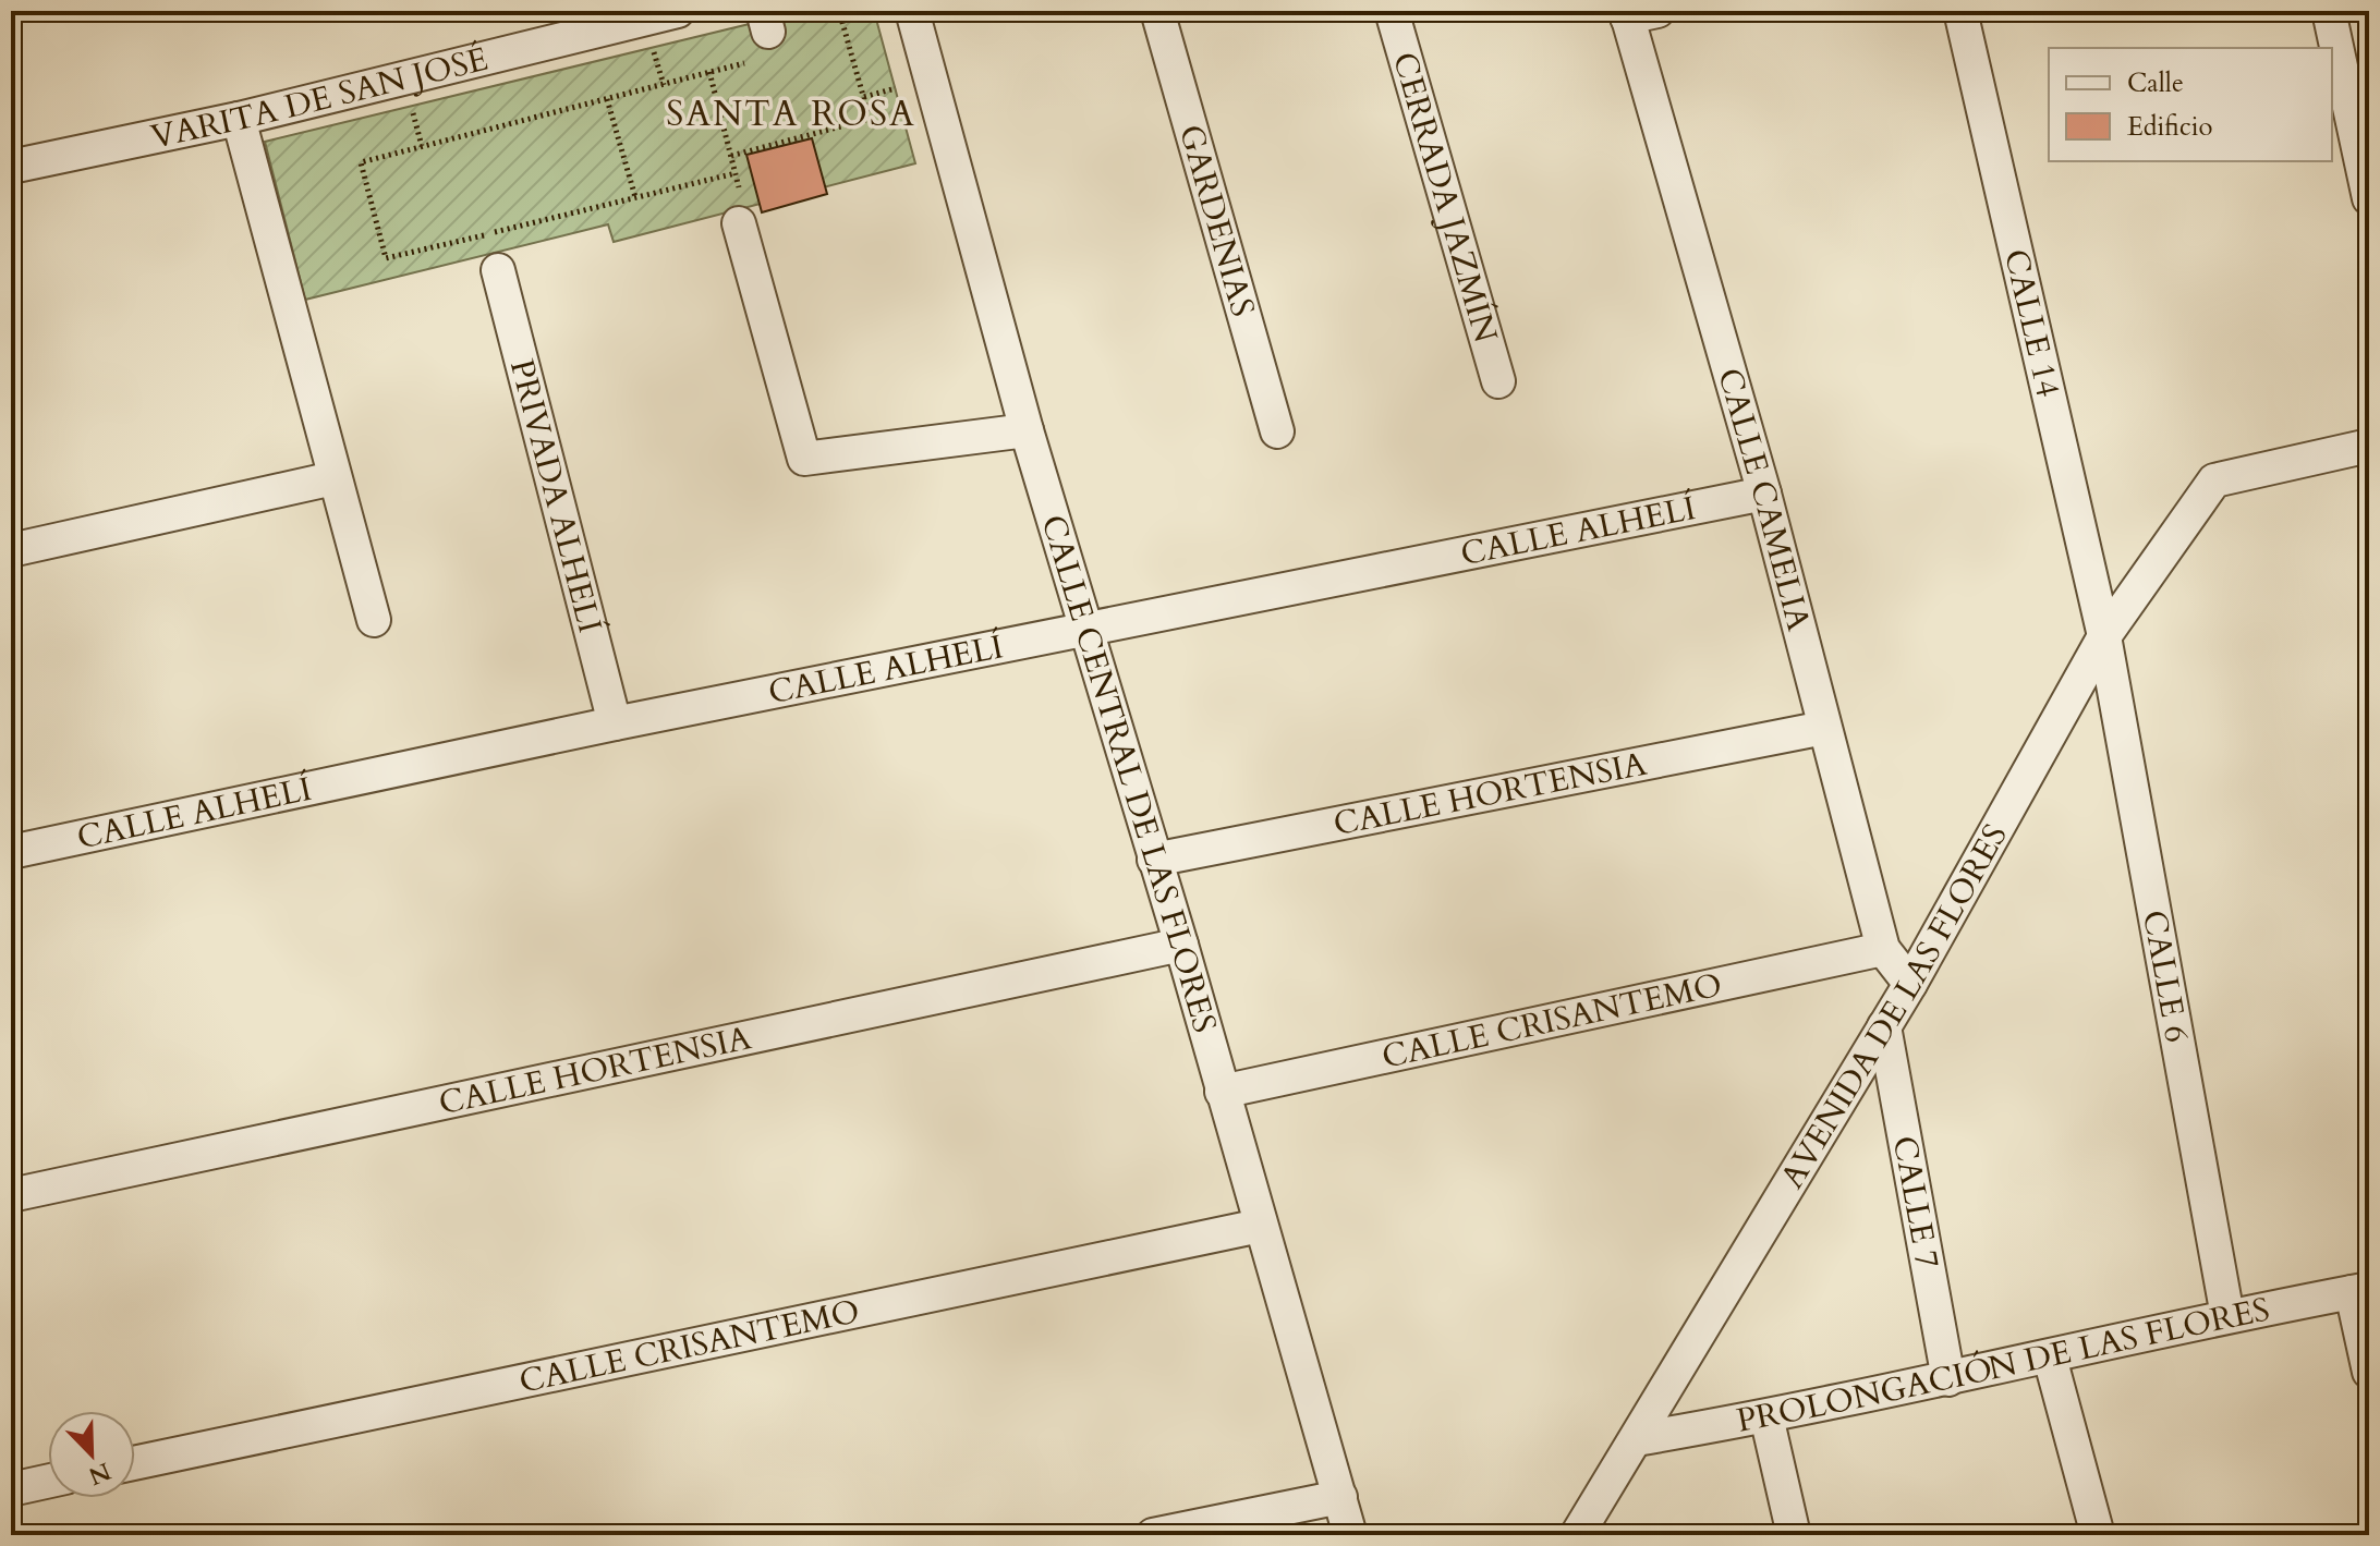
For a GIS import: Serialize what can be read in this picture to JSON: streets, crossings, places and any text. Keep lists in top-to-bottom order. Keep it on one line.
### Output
{"streets":{"street":["VARITA DE SAN JOSÉ","CERRADA JAZMÍN","GARDENIAS","CALLE 14","PRIVADA ALHELÍ","CALLE CAMELIA","CALLE ALHELÍ","CALLE CENTRAL DE LAS FLORES","CALLE HORTENSIA","CALLE 6","AVENIDA DE LAS FLORES","CALLE CRISANTEMO","CALLE 7","PROLONGACIÓN DE LAS FLORES"]},"crossings":[["CALLE 14","CALLE 6"],["CALLE 14","AVENIDA DE LAS FLORES"],["PRIVADA ALHELÍ","CALLE ALHELÍ"],["CALLE CAMELIA","CALLE ALHELÍ"],["CALLE CAMELIA","CALLE HORTENSIA"],["CALLE CAMELIA","AVENIDA DE LAS FLORES"],["CALLE CAMELIA","CALLE CRISANTEMO"],["CALLE ALHELÍ","CALLE CENTRAL DE LAS FLORES"],["CALLE CENTRAL DE LAS FLORES","CALLE HORTENSIA"],["CALLE CENTRAL DE LAS FLORES","CALLE CRISANTEMO"],["CALLE 6","AVENIDA DE LAS FLORES"],["CALLE 6","PROLONGACIÓN DE LAS FLORES"],["AVENIDA DE LAS FLORES","CALLE 7"],["AVENIDA DE LAS FLORES","PROLONGACIÓN DE LAS FLORES"],["CALLE 7","PROLONGACIÓN DE LAS FLORES"]],"districts":["SANTA ROSA"],"legend":["Calle","Edificio"],"north":"bottom right"}
